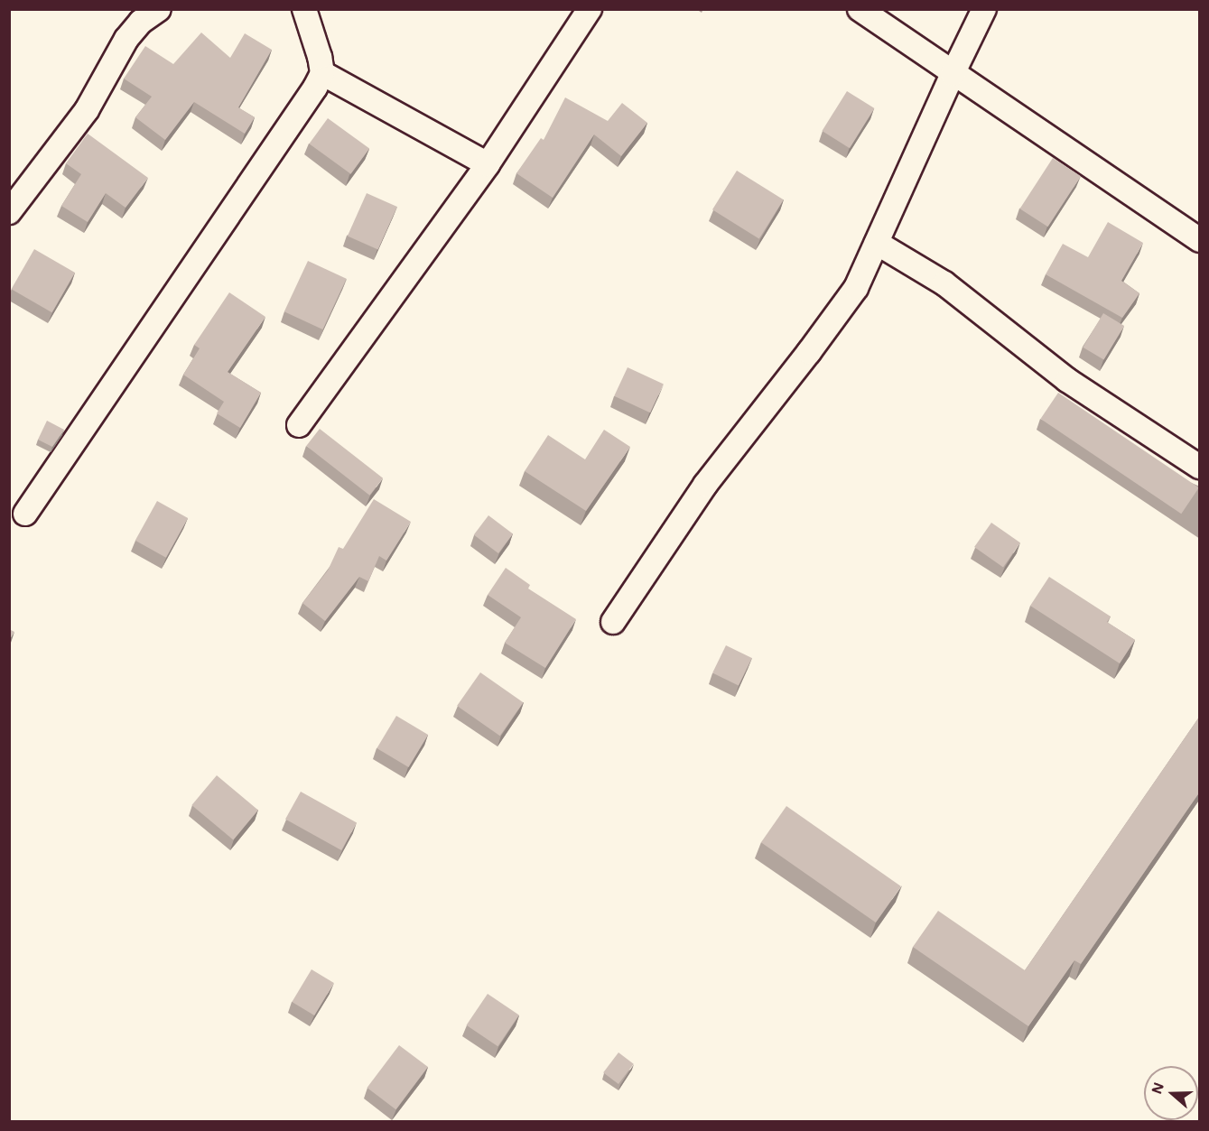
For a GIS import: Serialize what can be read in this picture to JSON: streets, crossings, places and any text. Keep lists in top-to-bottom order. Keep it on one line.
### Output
{"north":"left"}
